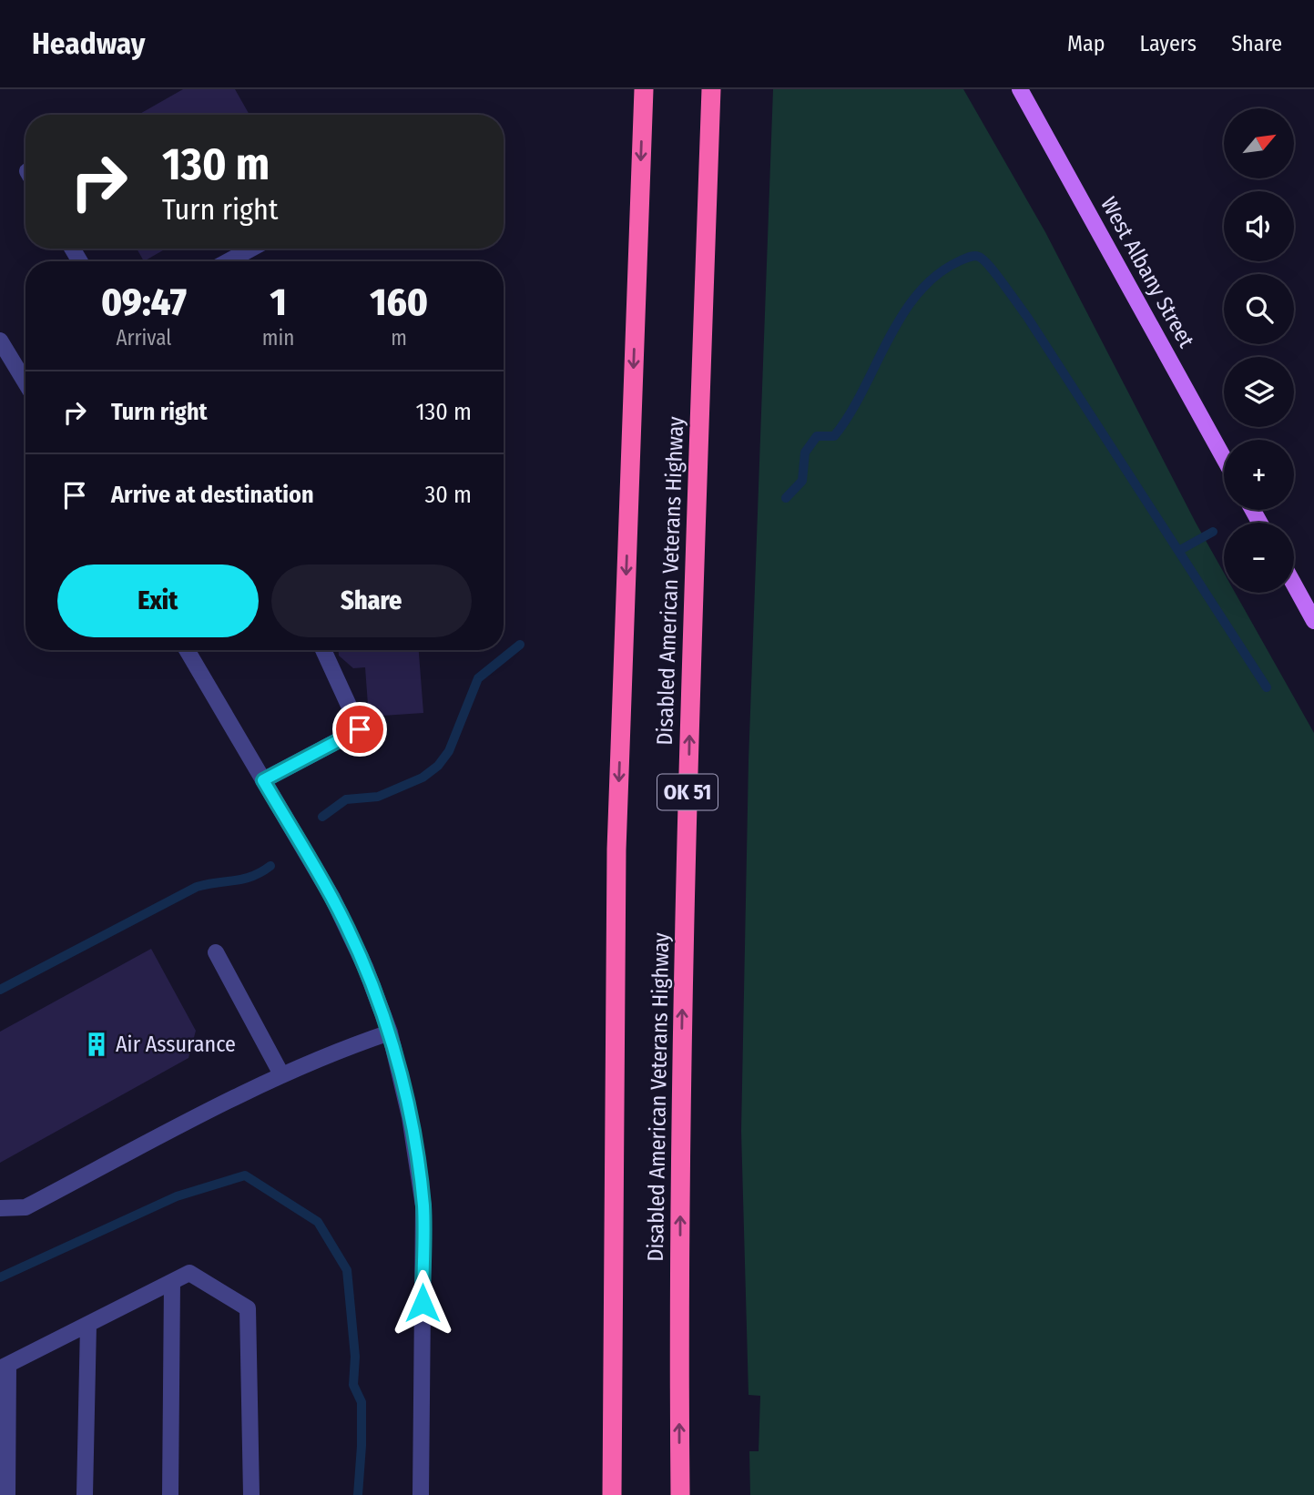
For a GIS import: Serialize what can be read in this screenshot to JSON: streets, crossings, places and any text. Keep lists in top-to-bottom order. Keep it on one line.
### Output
{"streets":{"highway":["Disabled American Veterans Highway","OK 51"],"main road":["West Albany Street"]},"places":{"building":["Air Assurance"]},"north":"top right","page":{"header":"Headway","nav":["Map","Layers","Share"],"map_buttons":["+","−"],"turn":["130 m","Turn right"],"eta":["09:47","Arrival","1","min","160","m"],"list":[{"name":"Turn right","value":"130 m"},{"name":"Arrive at destination","value":"30 m"}],"buttons":["Exit","Share"]}}
